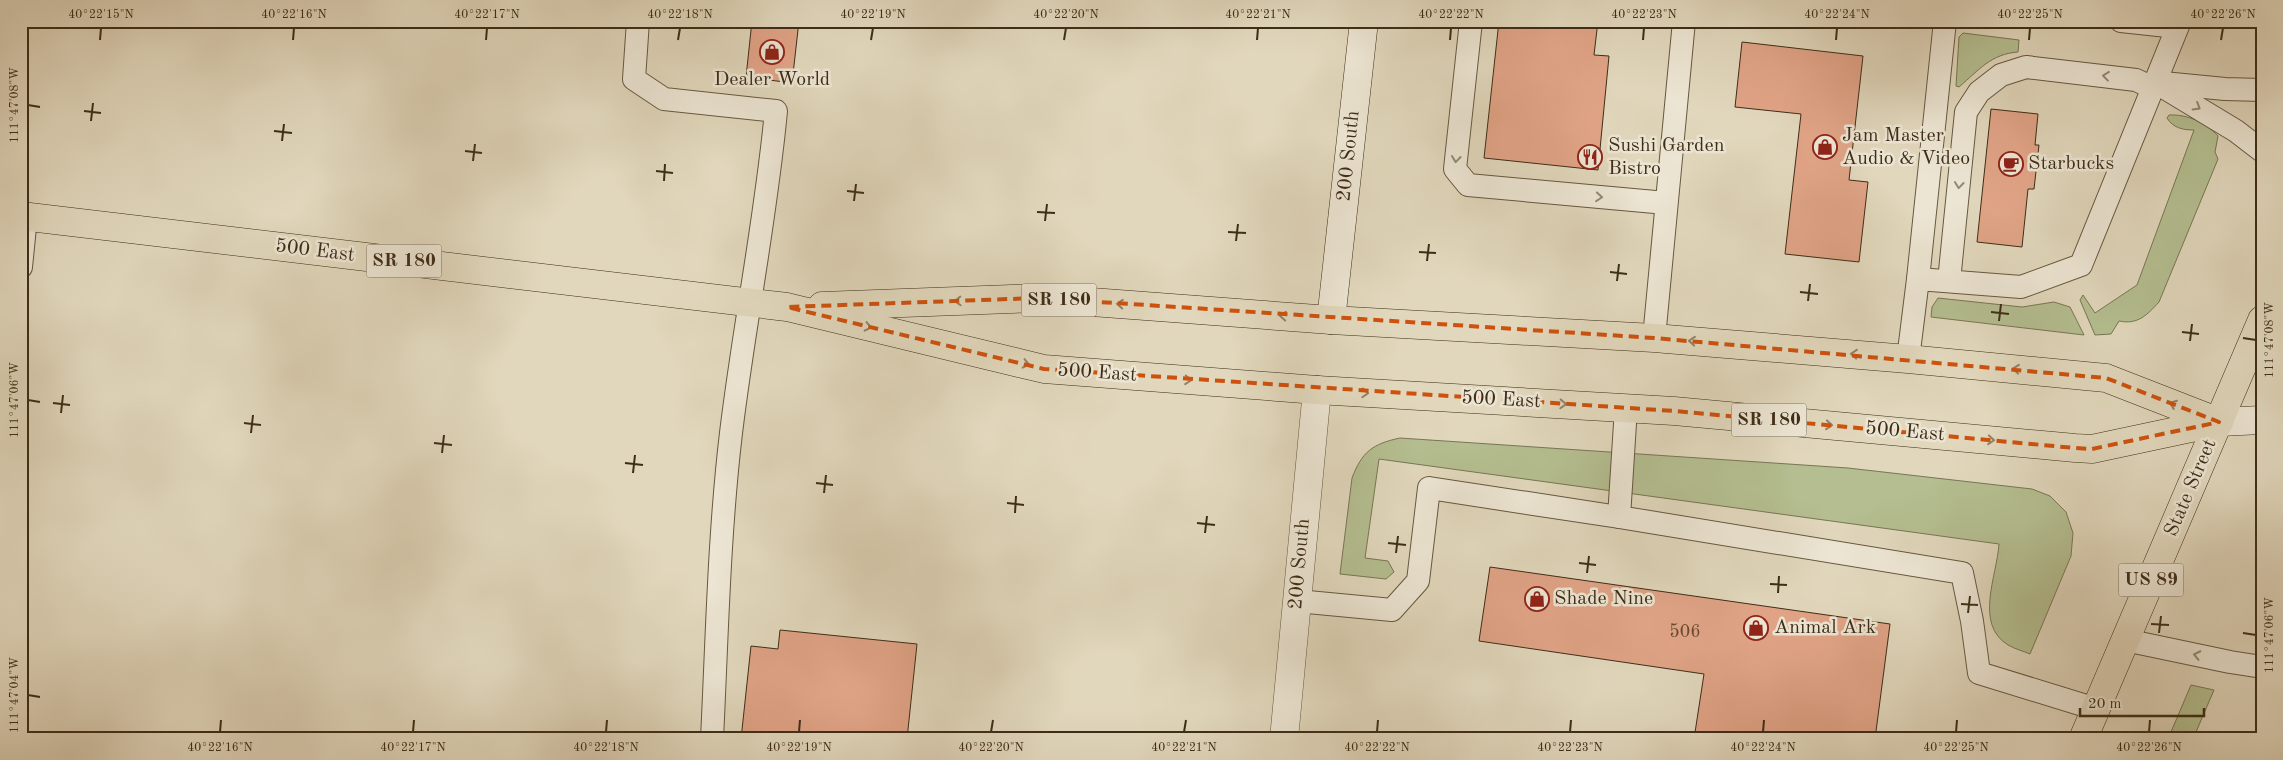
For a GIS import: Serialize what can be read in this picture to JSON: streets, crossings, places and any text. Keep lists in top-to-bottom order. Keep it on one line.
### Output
{"streets":{"main road":["500 East","SR 180","State Street","US 89"],"street":["200 South"]},"crossings":[["200 South","500 East"],["500 East","State Street"]],"places":{"shop":["Dealer World","Jam Master Audio & Video","Shade Nine","Animal Ark"],"restaurant":["Sushi Garden Bistro"],"cafe":["Starbucks"]},"house_numbers":["506"],"scale_bar":"20 m","coordinates":["40°22'15\"N","40°22'16\"N","40°22'17\"N","40°22'18\"N","40°22'19\"N","40°22'20\"N","40°22'21\"N","40°22'22\"N","40°22'23\"N","40°22'24\"N","40°22'25\"N","40°22'26\"N","111°47'08\"W","111°47'06\"W","111°47'04\"W"]}
